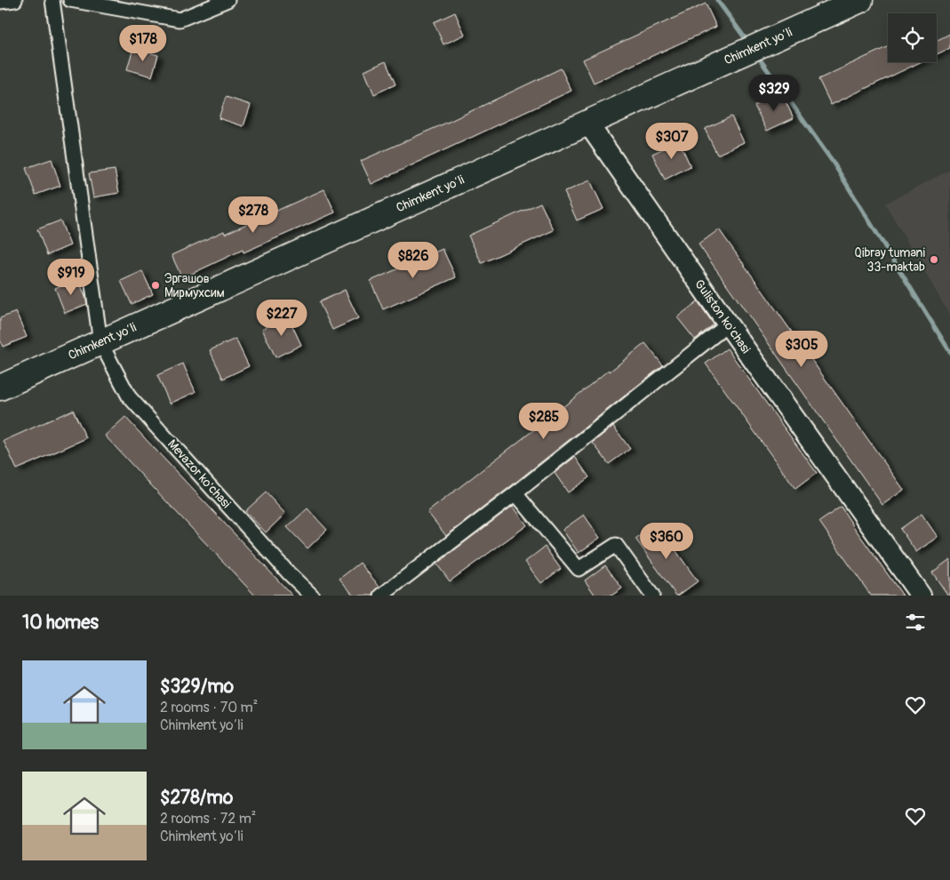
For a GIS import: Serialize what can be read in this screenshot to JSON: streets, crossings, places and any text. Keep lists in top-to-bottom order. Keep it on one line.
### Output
{"streets":{"highway":["Chimkent yo‘li"],"main road":["Guliston ko'chasi"],"street":["Mevazor ko'chasi"]},"crossings":[["Chimkent yo‘li","Guliston ko'chasi"],["Chimkent yo‘li","Mevazor ko'chasi"]],"places":["Qibray tumani 33-maktab","Эргашов Мирмухсим"],"page":{"price":["$178","$329","$307","$278","$826","$919","$227","$305","$285","$360"],"heading":"10 homes","list":[{"name":"$329/mo","note":"2 rooms · 70 m² · Chimkent yo‘li"},{"name":"$278/mo","note":"2 rooms · 72 m² · Chimkent yo‘li"}]}}
